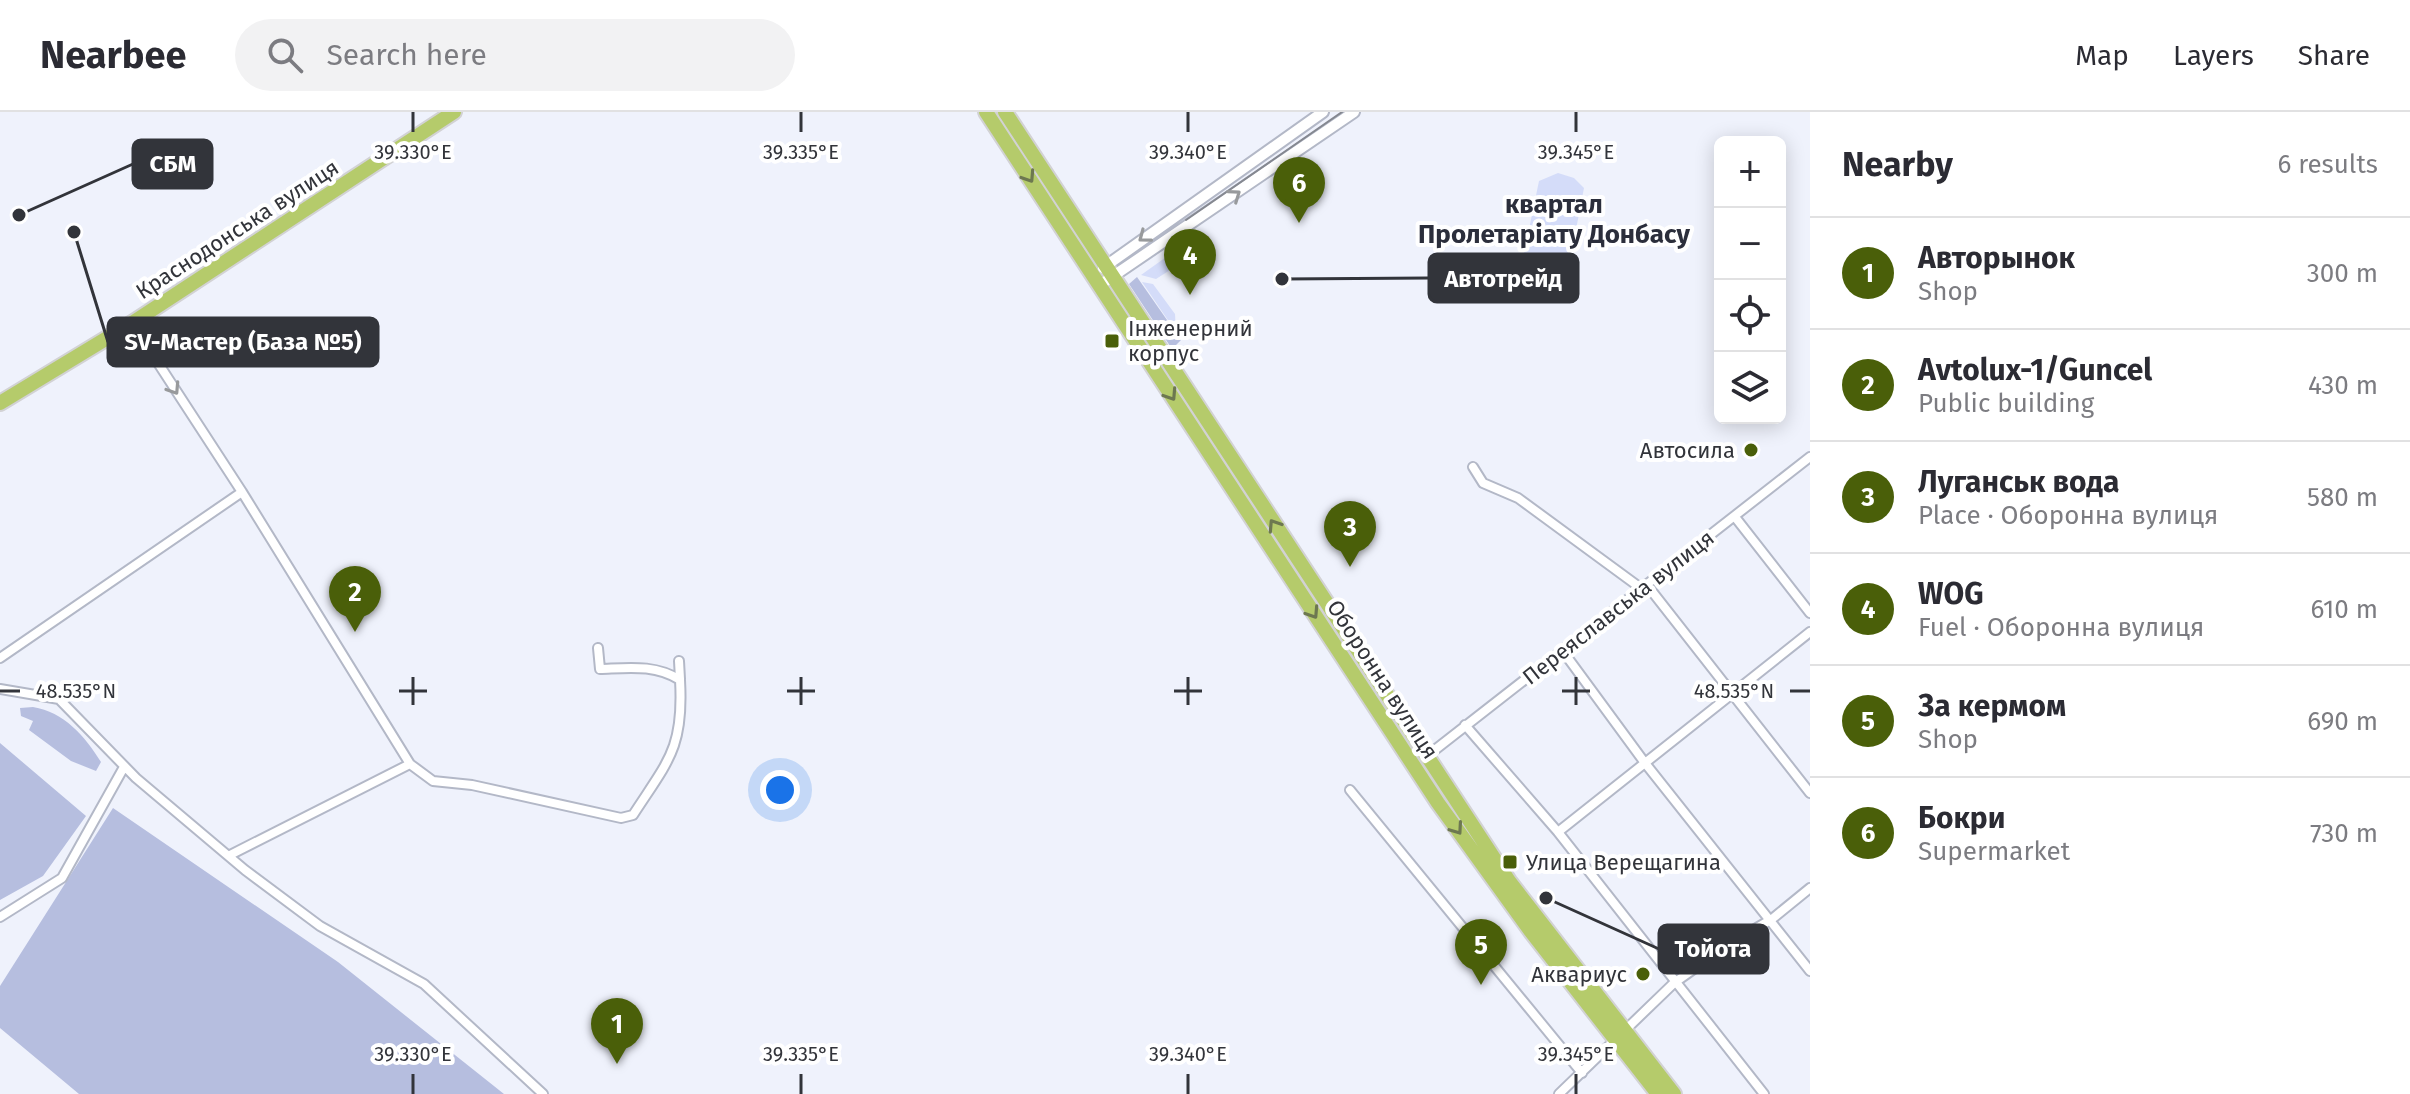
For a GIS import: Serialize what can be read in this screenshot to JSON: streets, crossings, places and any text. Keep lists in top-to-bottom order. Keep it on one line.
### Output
{"streets":{"main road":["Краснодонська вулиця","Оборонна вулиця"],"street":["Переяславська вулиця"]},"crossings":[["Переяславська вулиця","Оборонна вулиця"]],"districts":["квартал Пролетаріату Донбасу"],"places":{"other":["СБМ","SV-Мастер (База №5)","Автотрейд","Автосила","Тойота","Аквариус"],"transit":["Інженерний корпус","Улица Верещагина"]},"page":{"header":"Nearbee","search":"Search here","nav":["Map","Layers","Share"],"heading":["Nearby","6 results"],"map_buttons":["+","−"],"pins":["6","4","3","2","5","1"],"list":[{"mark":"1","name":"Авторынок","note":"Shop","value":"300 m"},{"mark":"2","name":"Avtolux-1/Guncel","note":"Public building","value":"430 m"},{"mark":"3","name":"Луганськ вода","note":"Place · Оборонна вулиця","value":"580 m"},{"mark":"4","name":"WOG","note":"Fuel · Оборонна вулиця","value":"610 m"},{"mark":"5","name":"За кермом","note":"Shop","value":"690 m"},{"mark":"6","name":"Бокри","note":"Supermarket","value":"730 m"}]},"coordinates":["39.330°E","39.335°E","39.340°E","39.345°E","48.535°N"]}
